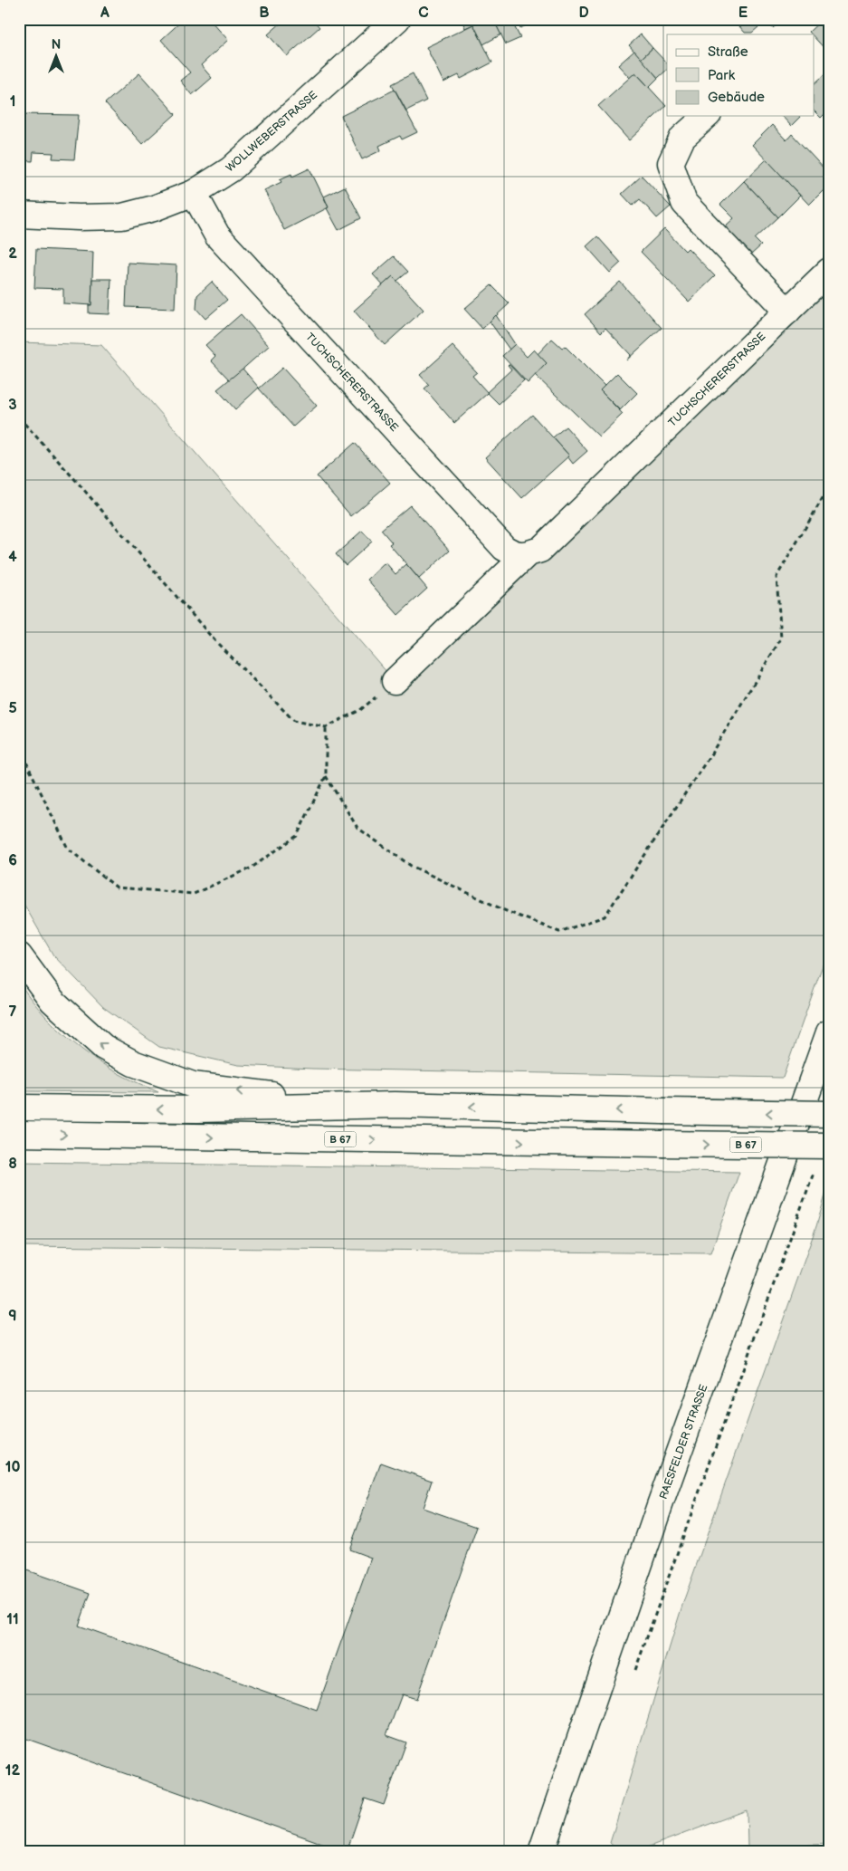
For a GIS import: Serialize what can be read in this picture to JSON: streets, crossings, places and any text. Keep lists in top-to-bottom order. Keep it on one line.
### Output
{"streets":{"main road":["WOLLWEBERSTRASSE","TUCHSCHERERSTRASSE","B 67","RAESFELDER STRASSE"]},"crossings":[["WOLLWEBERSTRASSE","TUCHSCHERERSTRASSE"]],"legend":["Straße","Park","Gebäude"],"north":"top","grid":{"columns":["A","B","C","D","E"],"rows":["1","2","3","4","5","6","7","8","9","10","11","12"]}}
